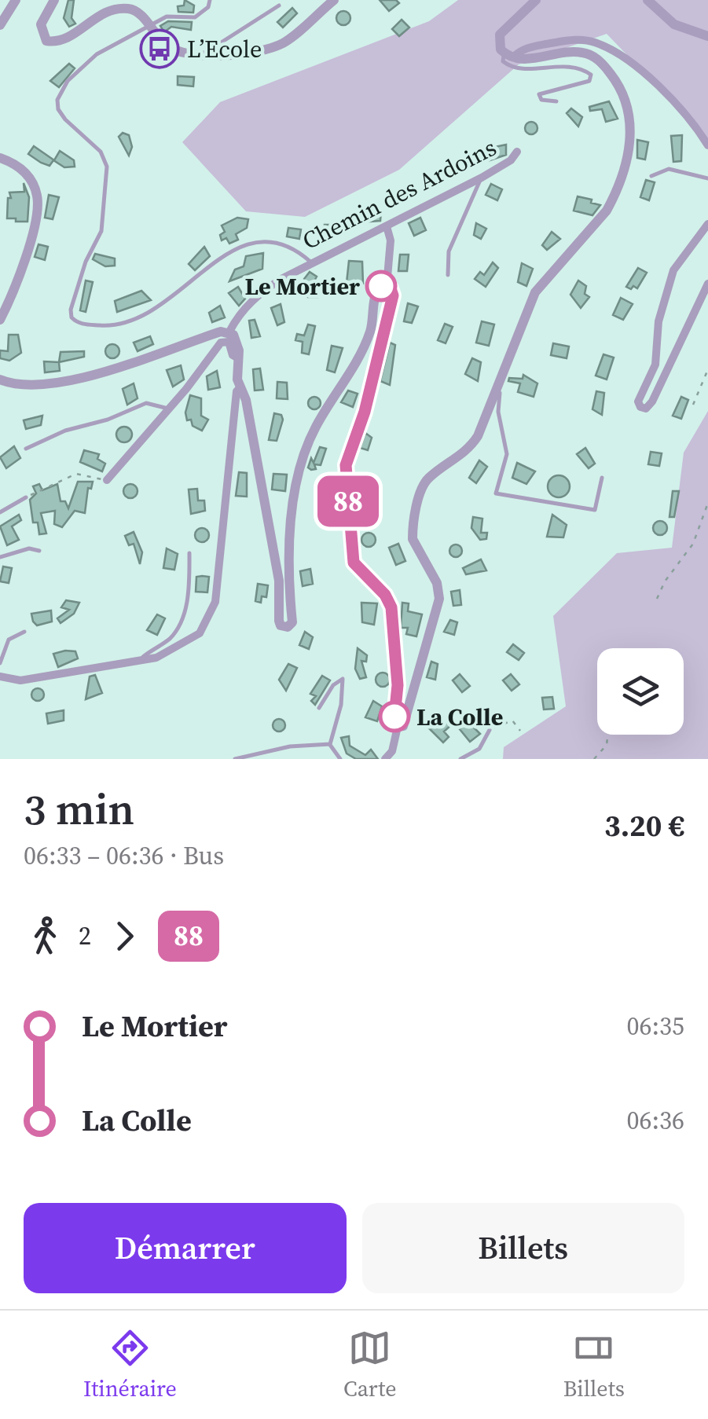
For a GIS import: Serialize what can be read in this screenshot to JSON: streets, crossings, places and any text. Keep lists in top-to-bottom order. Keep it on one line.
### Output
{"streets":{"street":["Chemin des Ardoins"]},"places":{"bus stop":["L’Ecole"],"other":["Le Mortier","La Colle"]},"lines":["bus line 88"],"page":{"on_map":"88","heading":["3 min","06:33 – 06:36 · Bus","3.20 €"],"legs":["2","88"],"list":[{"name":"Le Mortier","value":"06:35"},{"name":"La Colle","value":"06:36"}],"buttons":["Démarrer","Billets"],"tabs":["Itinéraire","Carte","Billets"]}}
